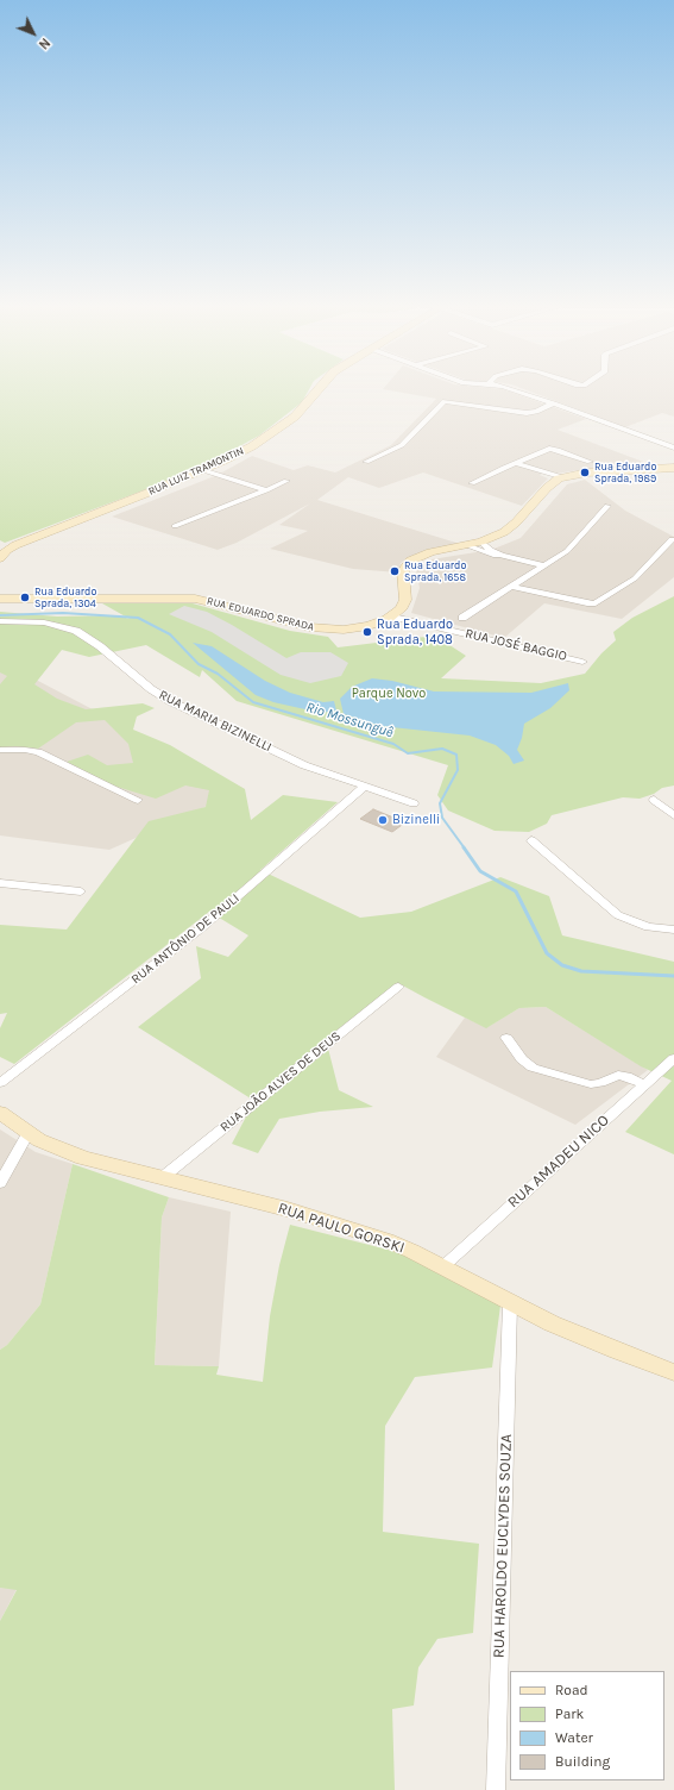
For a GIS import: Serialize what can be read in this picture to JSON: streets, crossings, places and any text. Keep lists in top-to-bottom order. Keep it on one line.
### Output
{"streets":{"main road":["RUA LUIZ TRAMONTIN","RUA EDUARDO SPRADA","RUA PAULO GORSKI"],"street":["RUA JOSÉ BAGGIO","RUA MARIA BIZINELLI","RUA ANTÔNIO DE PAULI","RUA JOÃO ALVES DE DEUS","RUA AMADEU NICO","RUA HAROLDO EUCLYDES SOUZA"]},"crossings":[["RUA EDUARDO SPRADA","RUA JOSÉ BAGGIO"],["RUA MARIA BIZINELLI","RUA ANTÔNIO DE PAULI"],["RUA JOÃO ALVES DE DEUS","RUA PAULO GORSKI"],["RUA AMADEU NICO","RUA PAULO GORSKI"],["RUA PAULO GORSKI","RUA HAROLDO EUCLYDES SOUZA"]],"water":["Rio Mossunguê"],"parks":["Parque Novo"],"places":["Rua Eduardo Sprada, 1989","Rua Eduardo Sprada, 1658","Rua Eduardo Sprada, 1304","Rua Eduardo Sprada, 1408","Bizinelli"],"legend":["Road","Park","Water","Building"],"north":"bottom right"}
